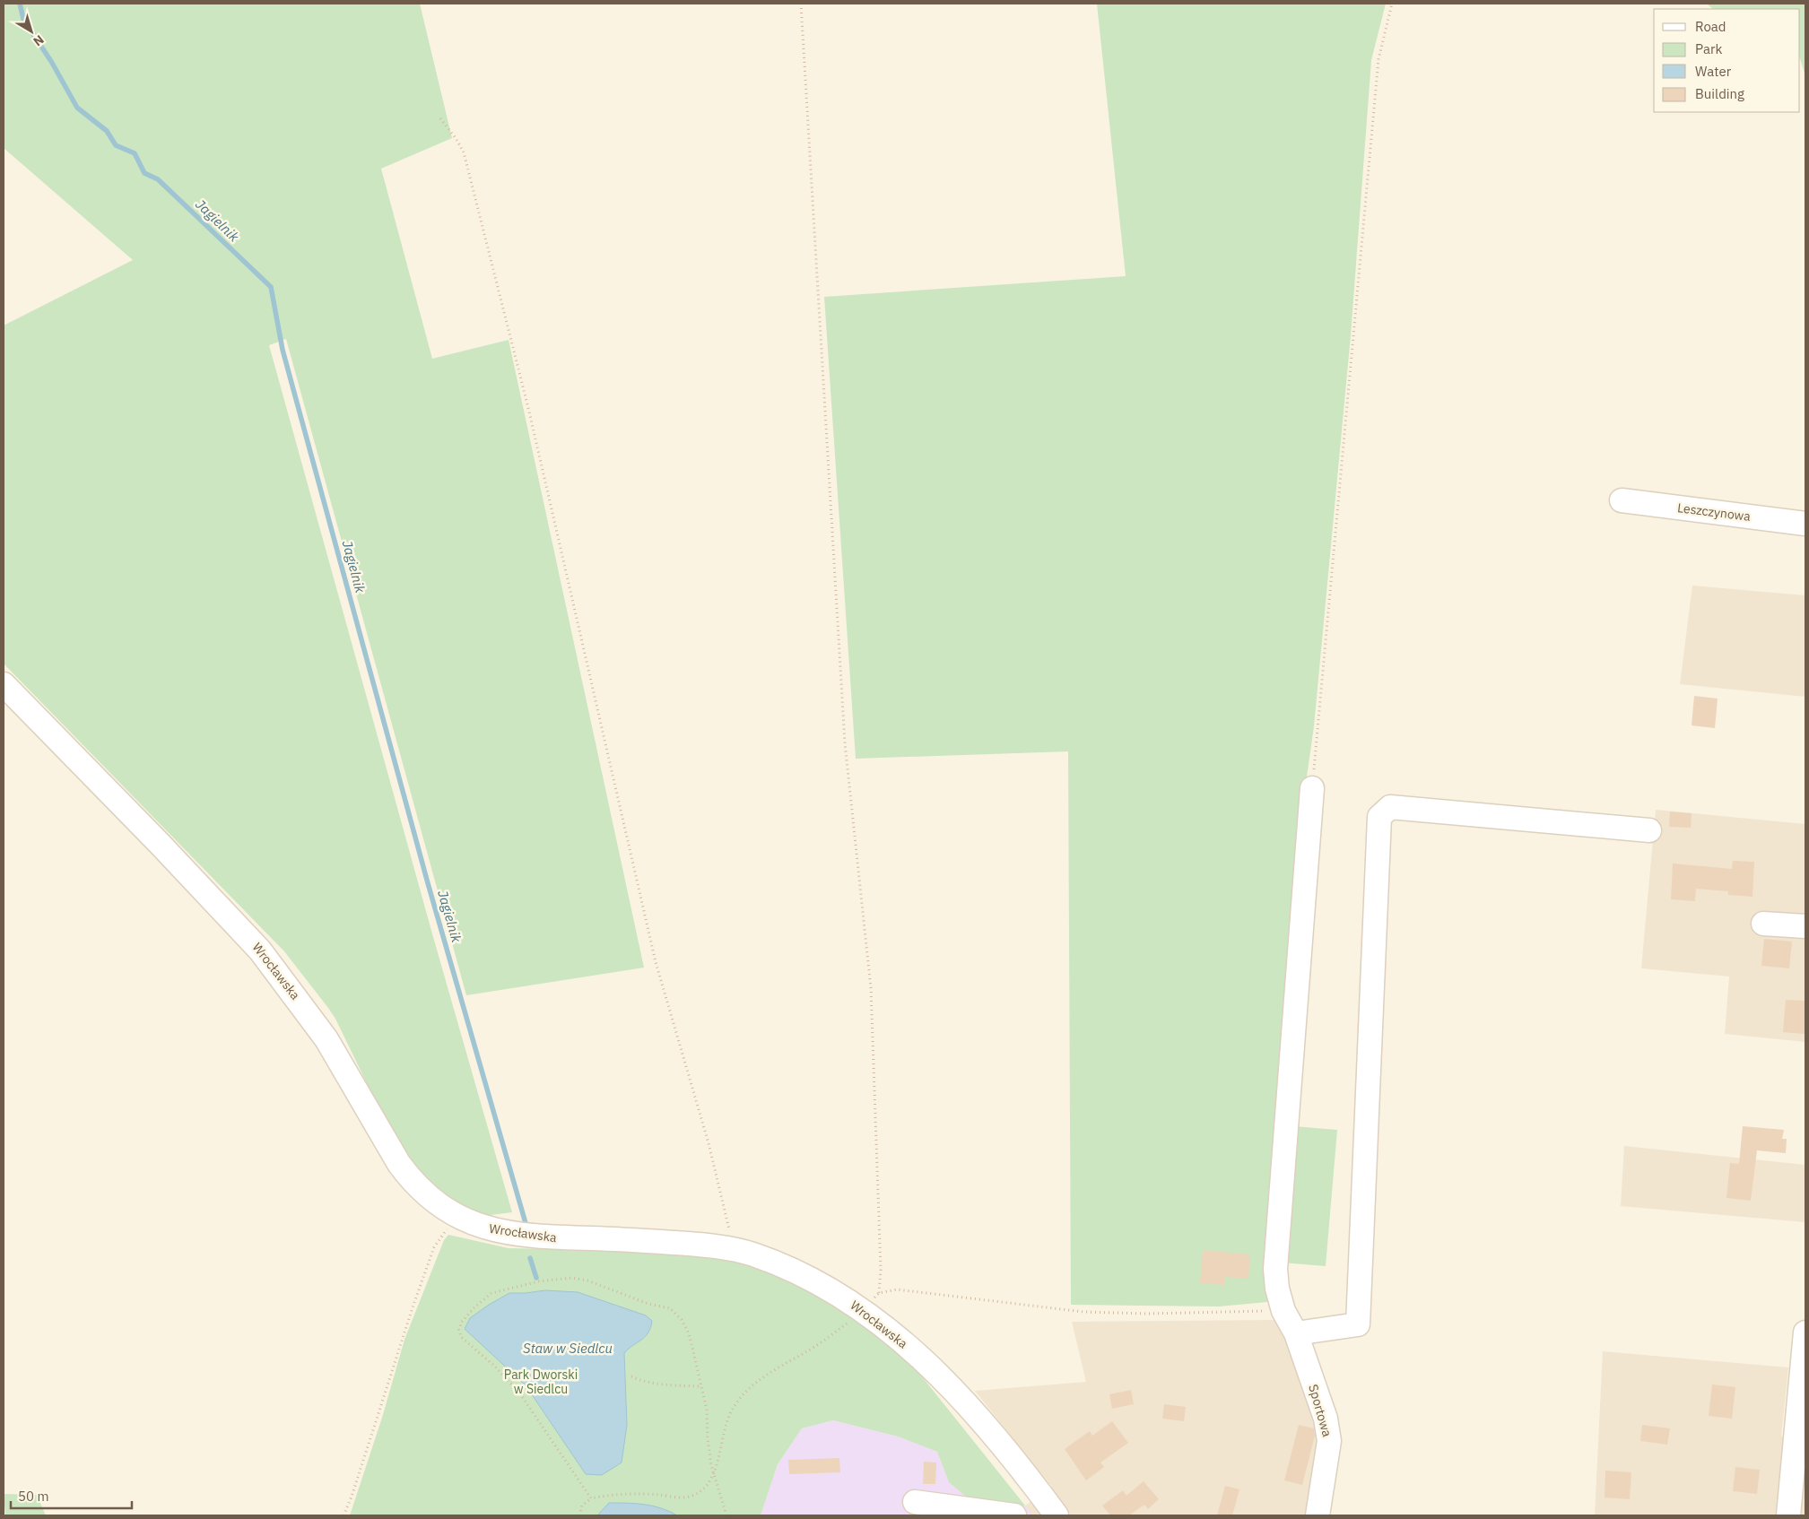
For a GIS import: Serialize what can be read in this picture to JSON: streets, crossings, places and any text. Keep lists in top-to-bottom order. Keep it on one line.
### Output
{"streets":{"street":["Leszczynowa","Wrocławska","Sportowa"]},"water":["Jagielnik","Staw w Siedlcu"],"parks":["Park Dworski w Siedlcu"],"legend":["Road","Park","Water","Building"],"scale_bar":"50 m","north":"bottom right"}
